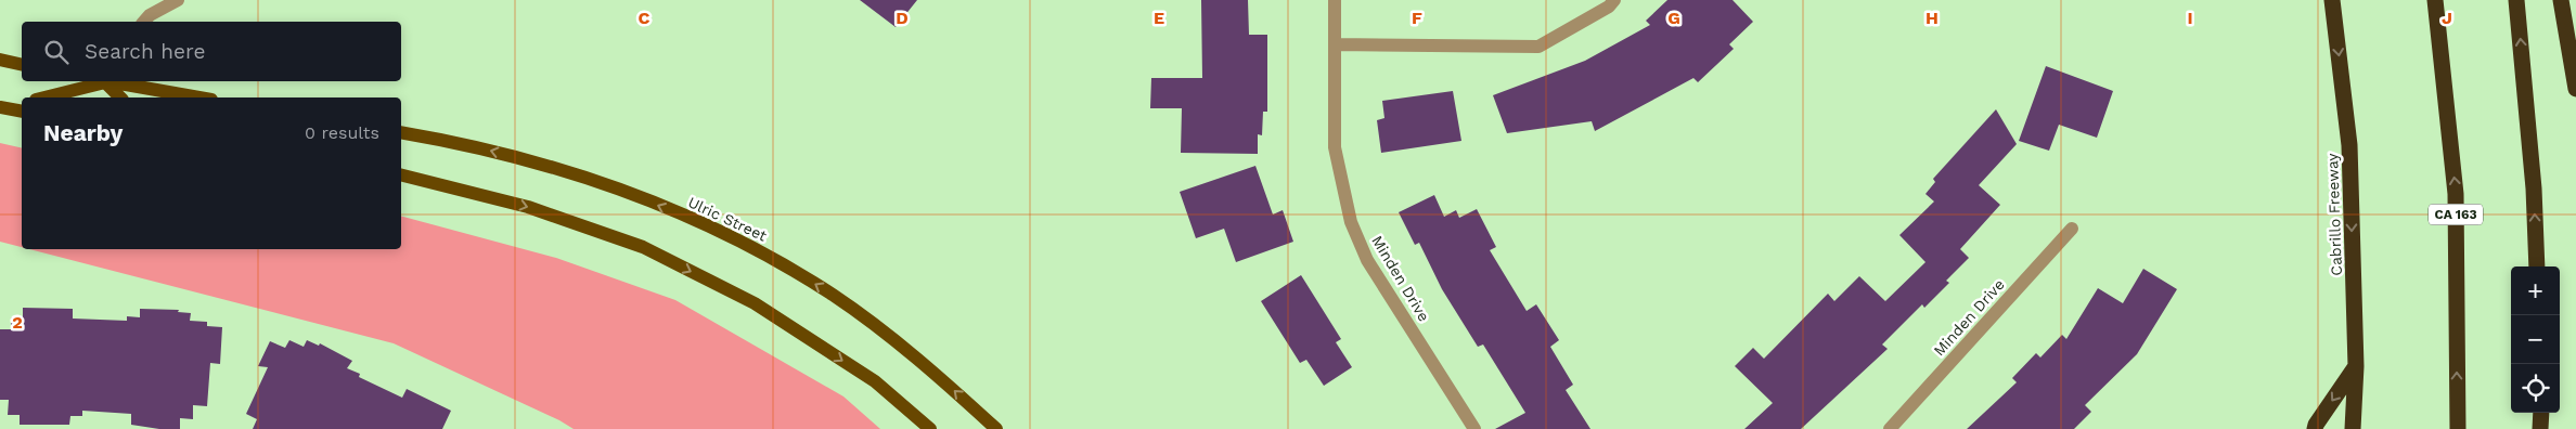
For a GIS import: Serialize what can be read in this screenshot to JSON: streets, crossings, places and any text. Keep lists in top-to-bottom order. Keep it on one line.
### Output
{"streets":{"highway":["Cabrillo Freeway","CA 163"],"main road":["Ulric Street"],"street":["Minden Drive"]},"page":{"search":"Search here","heading":["Nearby","0 results"],"map_buttons":["+","−"]},"grid":{"columns":["C","D","E","F","G","H","I","J"],"rows":["2"]}}
